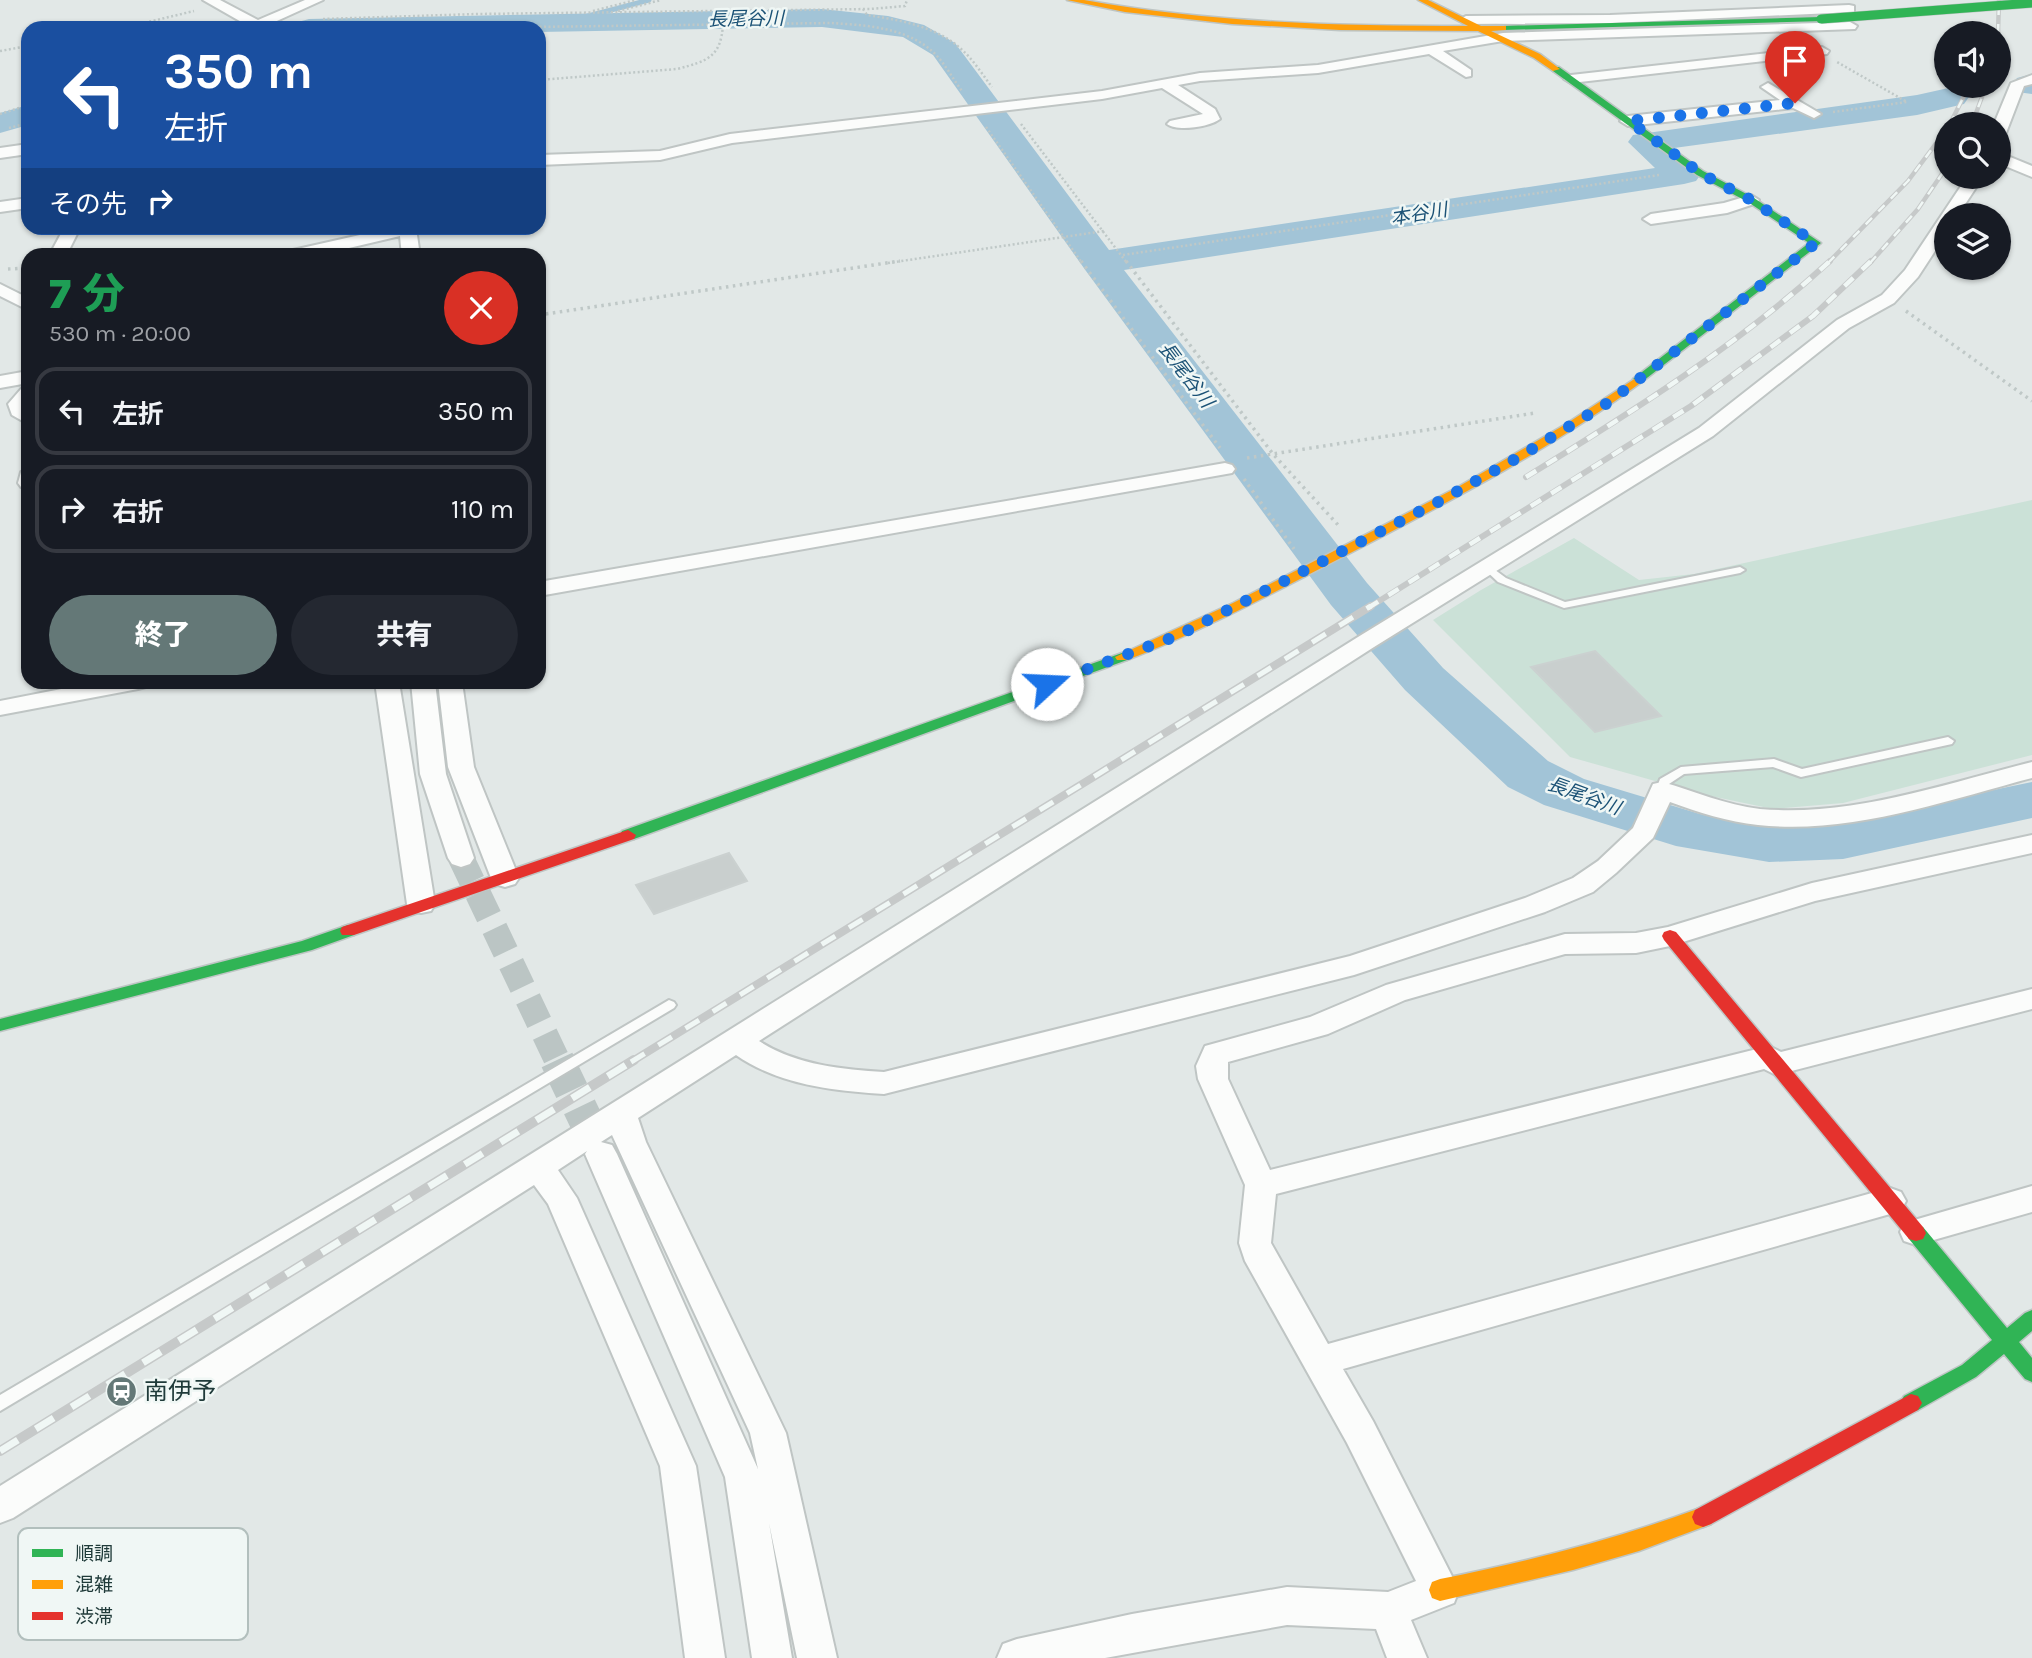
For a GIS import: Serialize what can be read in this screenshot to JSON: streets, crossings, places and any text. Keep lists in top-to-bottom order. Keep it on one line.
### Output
{"water":["長尾谷川","本谷川"],"places":{"station":["南伊予"]},"legend":["順調","混雑","渋滞"],"page":{"turn":["350 m","左折"],"then":"その先","heading":["7 分","530 m · 20:00"],"list":[{"name":"左折","value":"350 m"},{"name":"右折","value":"110 m"}],"buttons":["終了","共有"]}}
